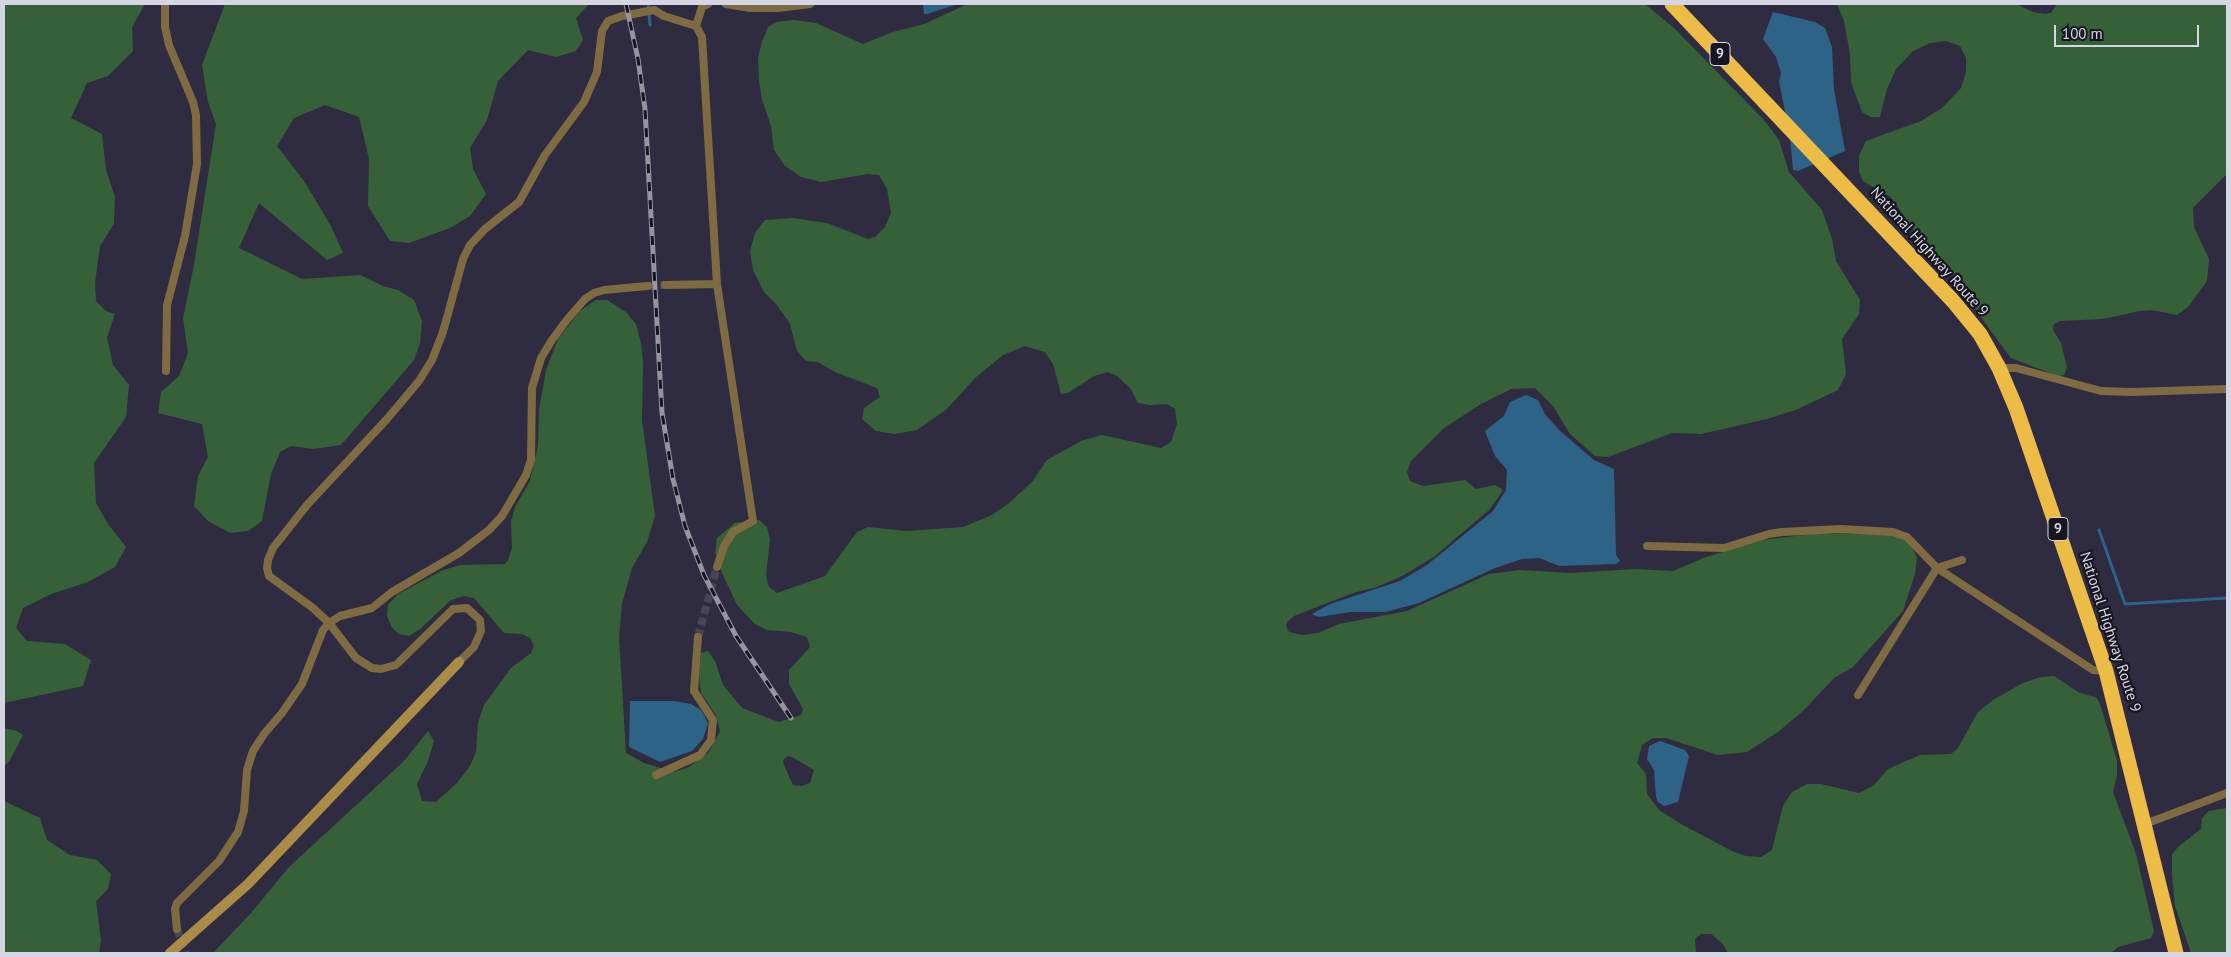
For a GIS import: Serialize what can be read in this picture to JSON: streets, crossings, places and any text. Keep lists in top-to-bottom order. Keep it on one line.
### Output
{"streets":{"highway":["9","National Highway Route 9"]},"scale_bar":"100 m"}
